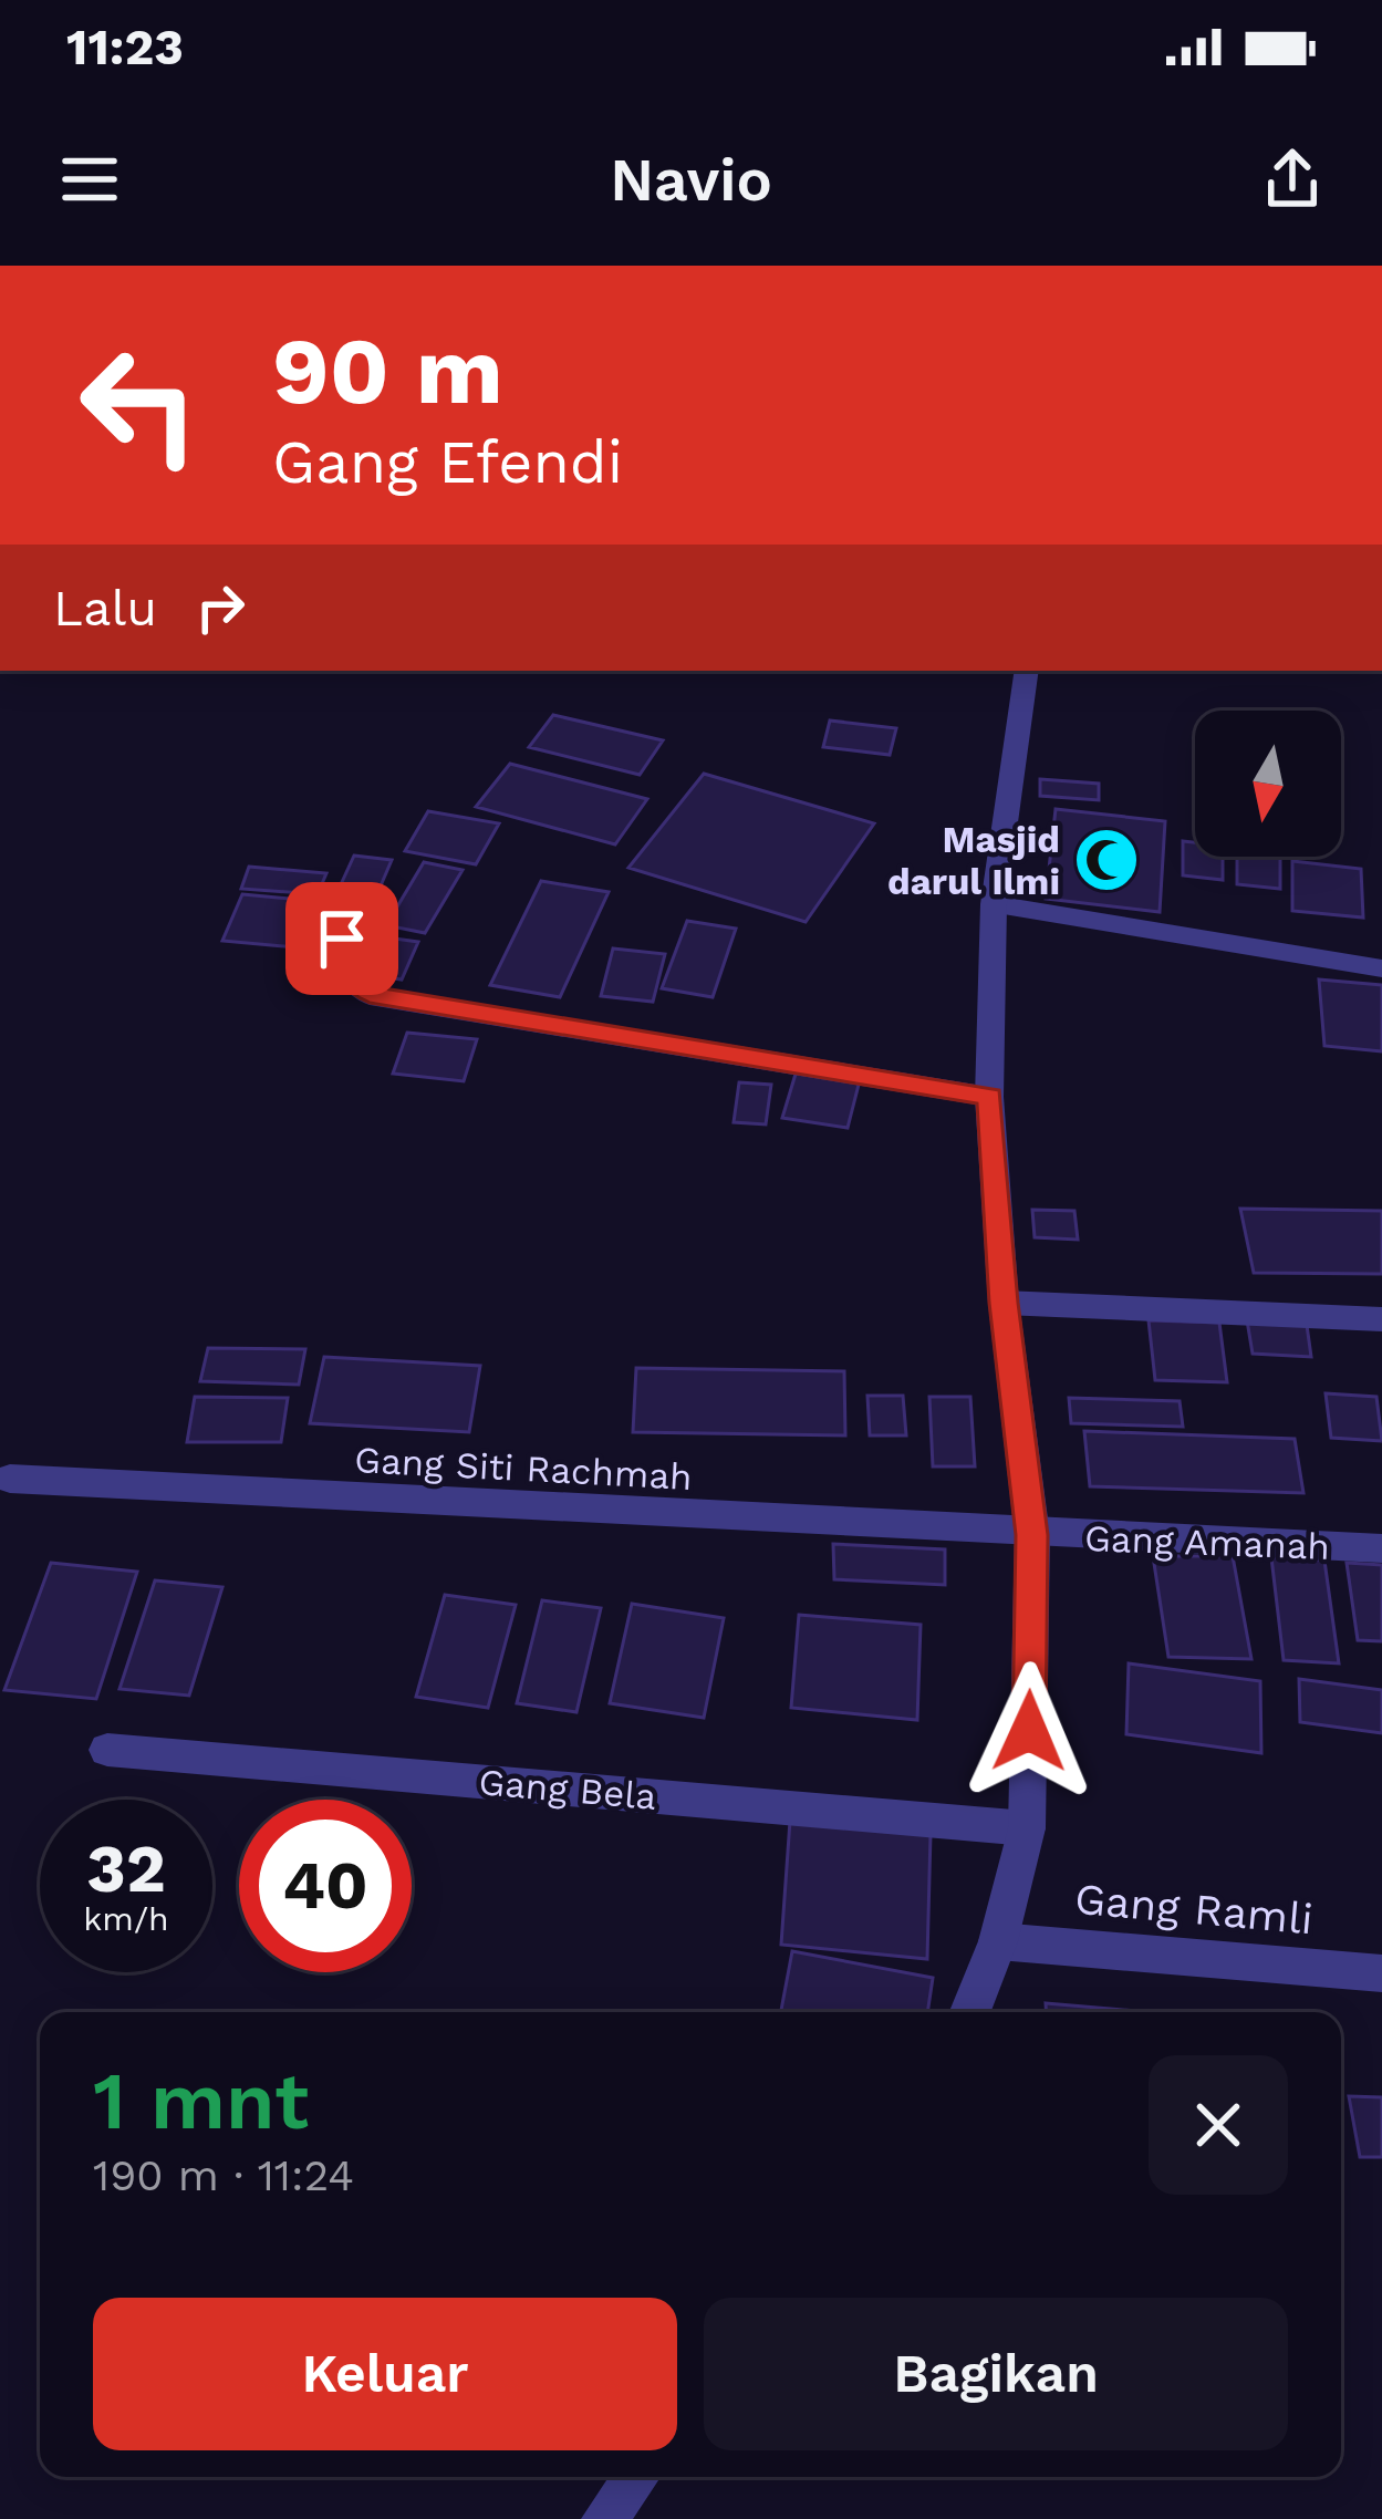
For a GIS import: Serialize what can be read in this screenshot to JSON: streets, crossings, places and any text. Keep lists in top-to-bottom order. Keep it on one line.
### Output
{"streets":{"street":["Gang Siti Rachmah","Gang Amanah","Gang Bela","Gang Ramli"]},"crossings":[["Gang Siti Rachmah","Gang Amanah"]],"places":{"mosque":["Masjid darul Ilmi"]},"north":"bottom","page":{"status":"11:23","header":"Navio","turn":["90 m","Gang Efendi"],"then":"Lalu","speed":"32 km/h","limit":"40","heading":["1 mnt","190 m · 11:24"],"buttons":["Keluar","Bagikan"]}}
